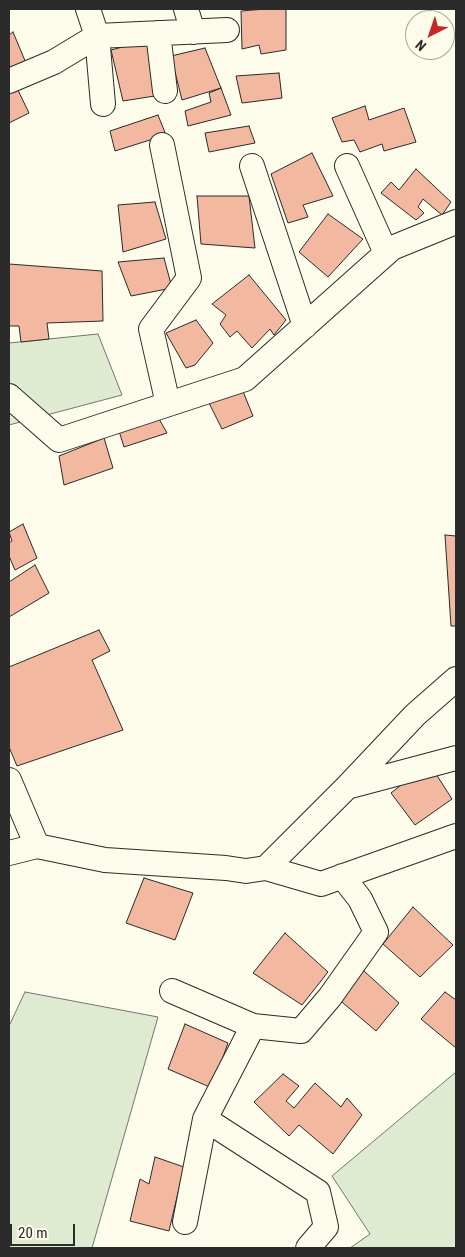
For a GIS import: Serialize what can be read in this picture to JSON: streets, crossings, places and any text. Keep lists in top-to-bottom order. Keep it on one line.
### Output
{"scale_bar":"20 m","north":"bottom left"}
